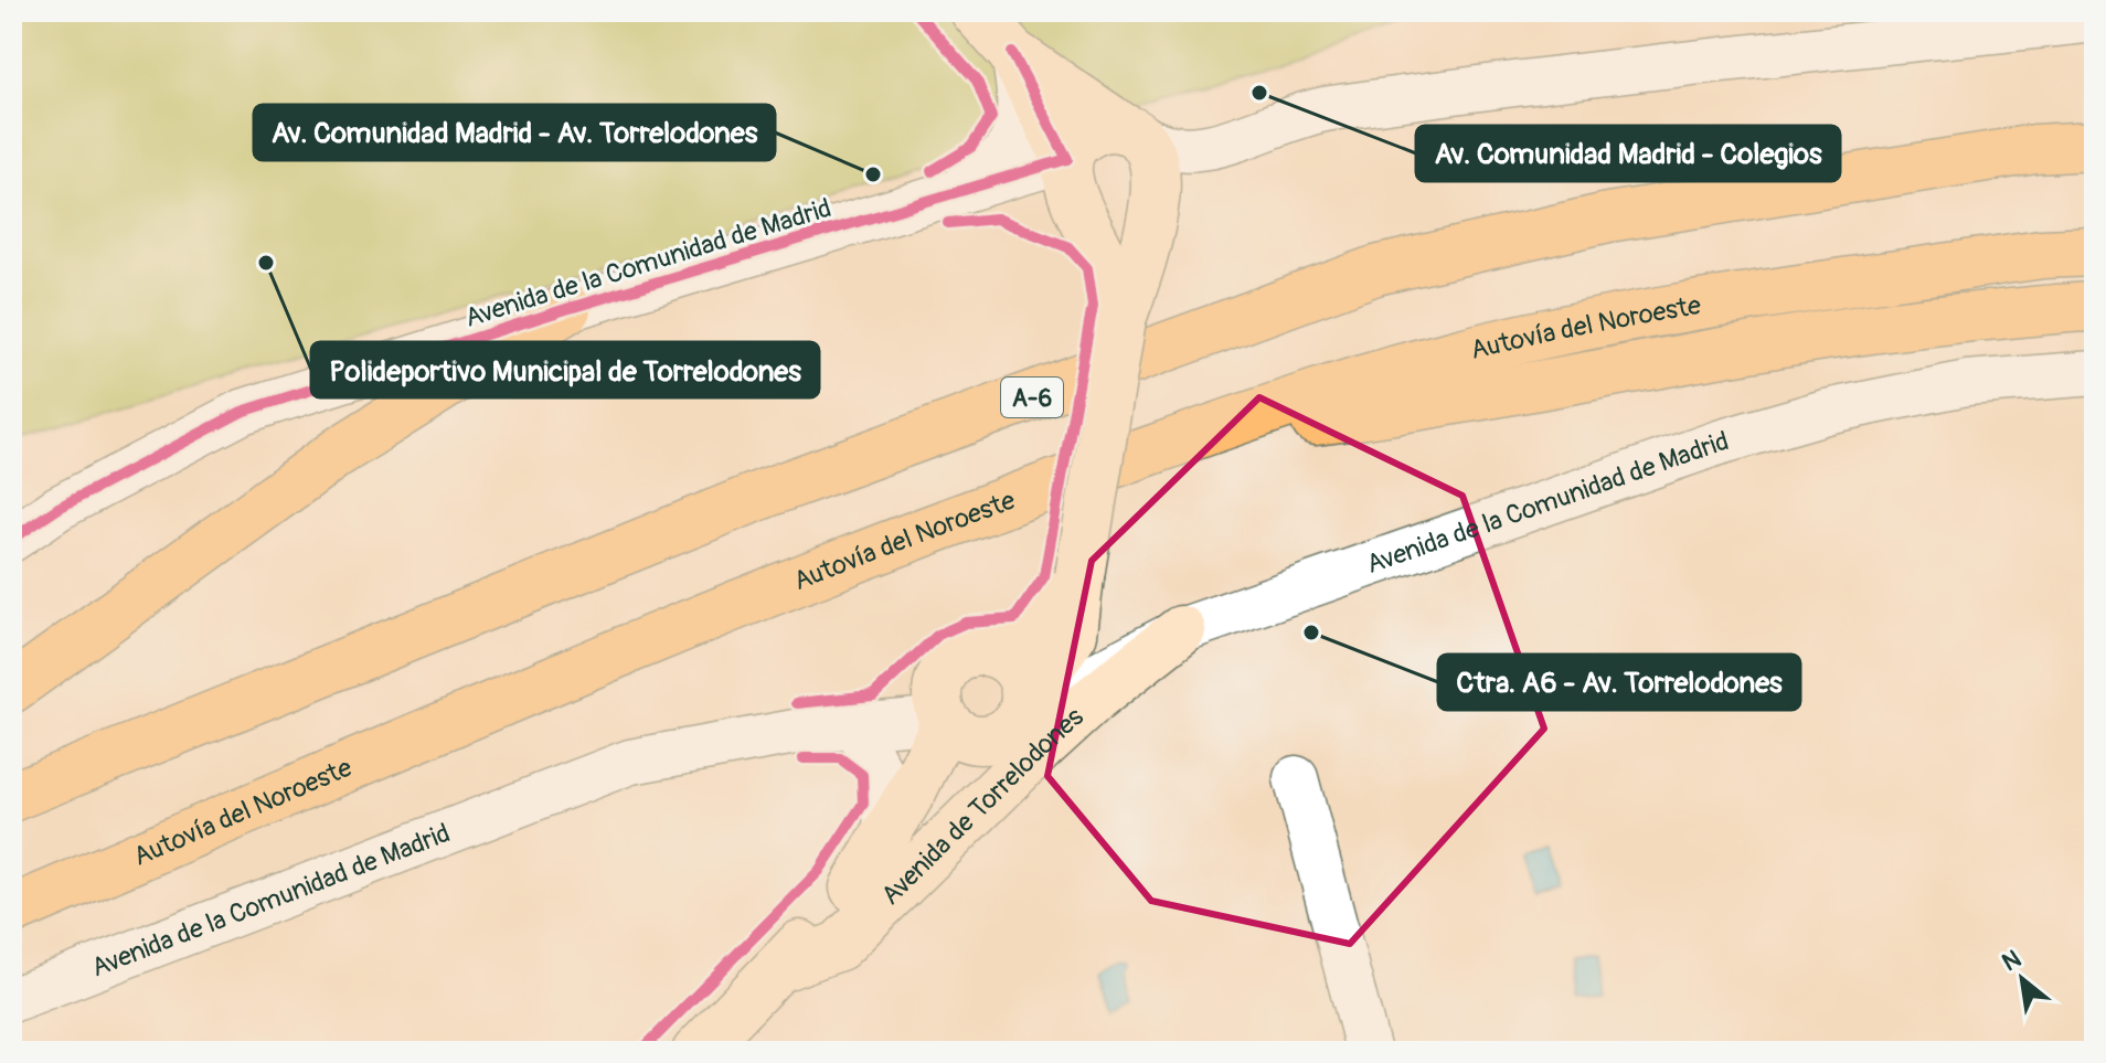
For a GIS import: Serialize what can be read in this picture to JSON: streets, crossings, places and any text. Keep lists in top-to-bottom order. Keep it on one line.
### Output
{"streets":{"highway":["Autovía del Noroeste","A-6"],"main road":["Avenida de la Comunidad de Madrid","Avenida de Torrelodones"]},"crossings":[["Avenida de la Comunidad de Madrid","Avenida de Torrelodones"]],"places":["Av. Comunidad Madrid - Colegios","Av. Comunidad Madrid - Av. Torrelodones","Polideportivo Municipal de Torrelodones","Ctra. A6 - Av. Torrelodones"],"north":"top left"}
